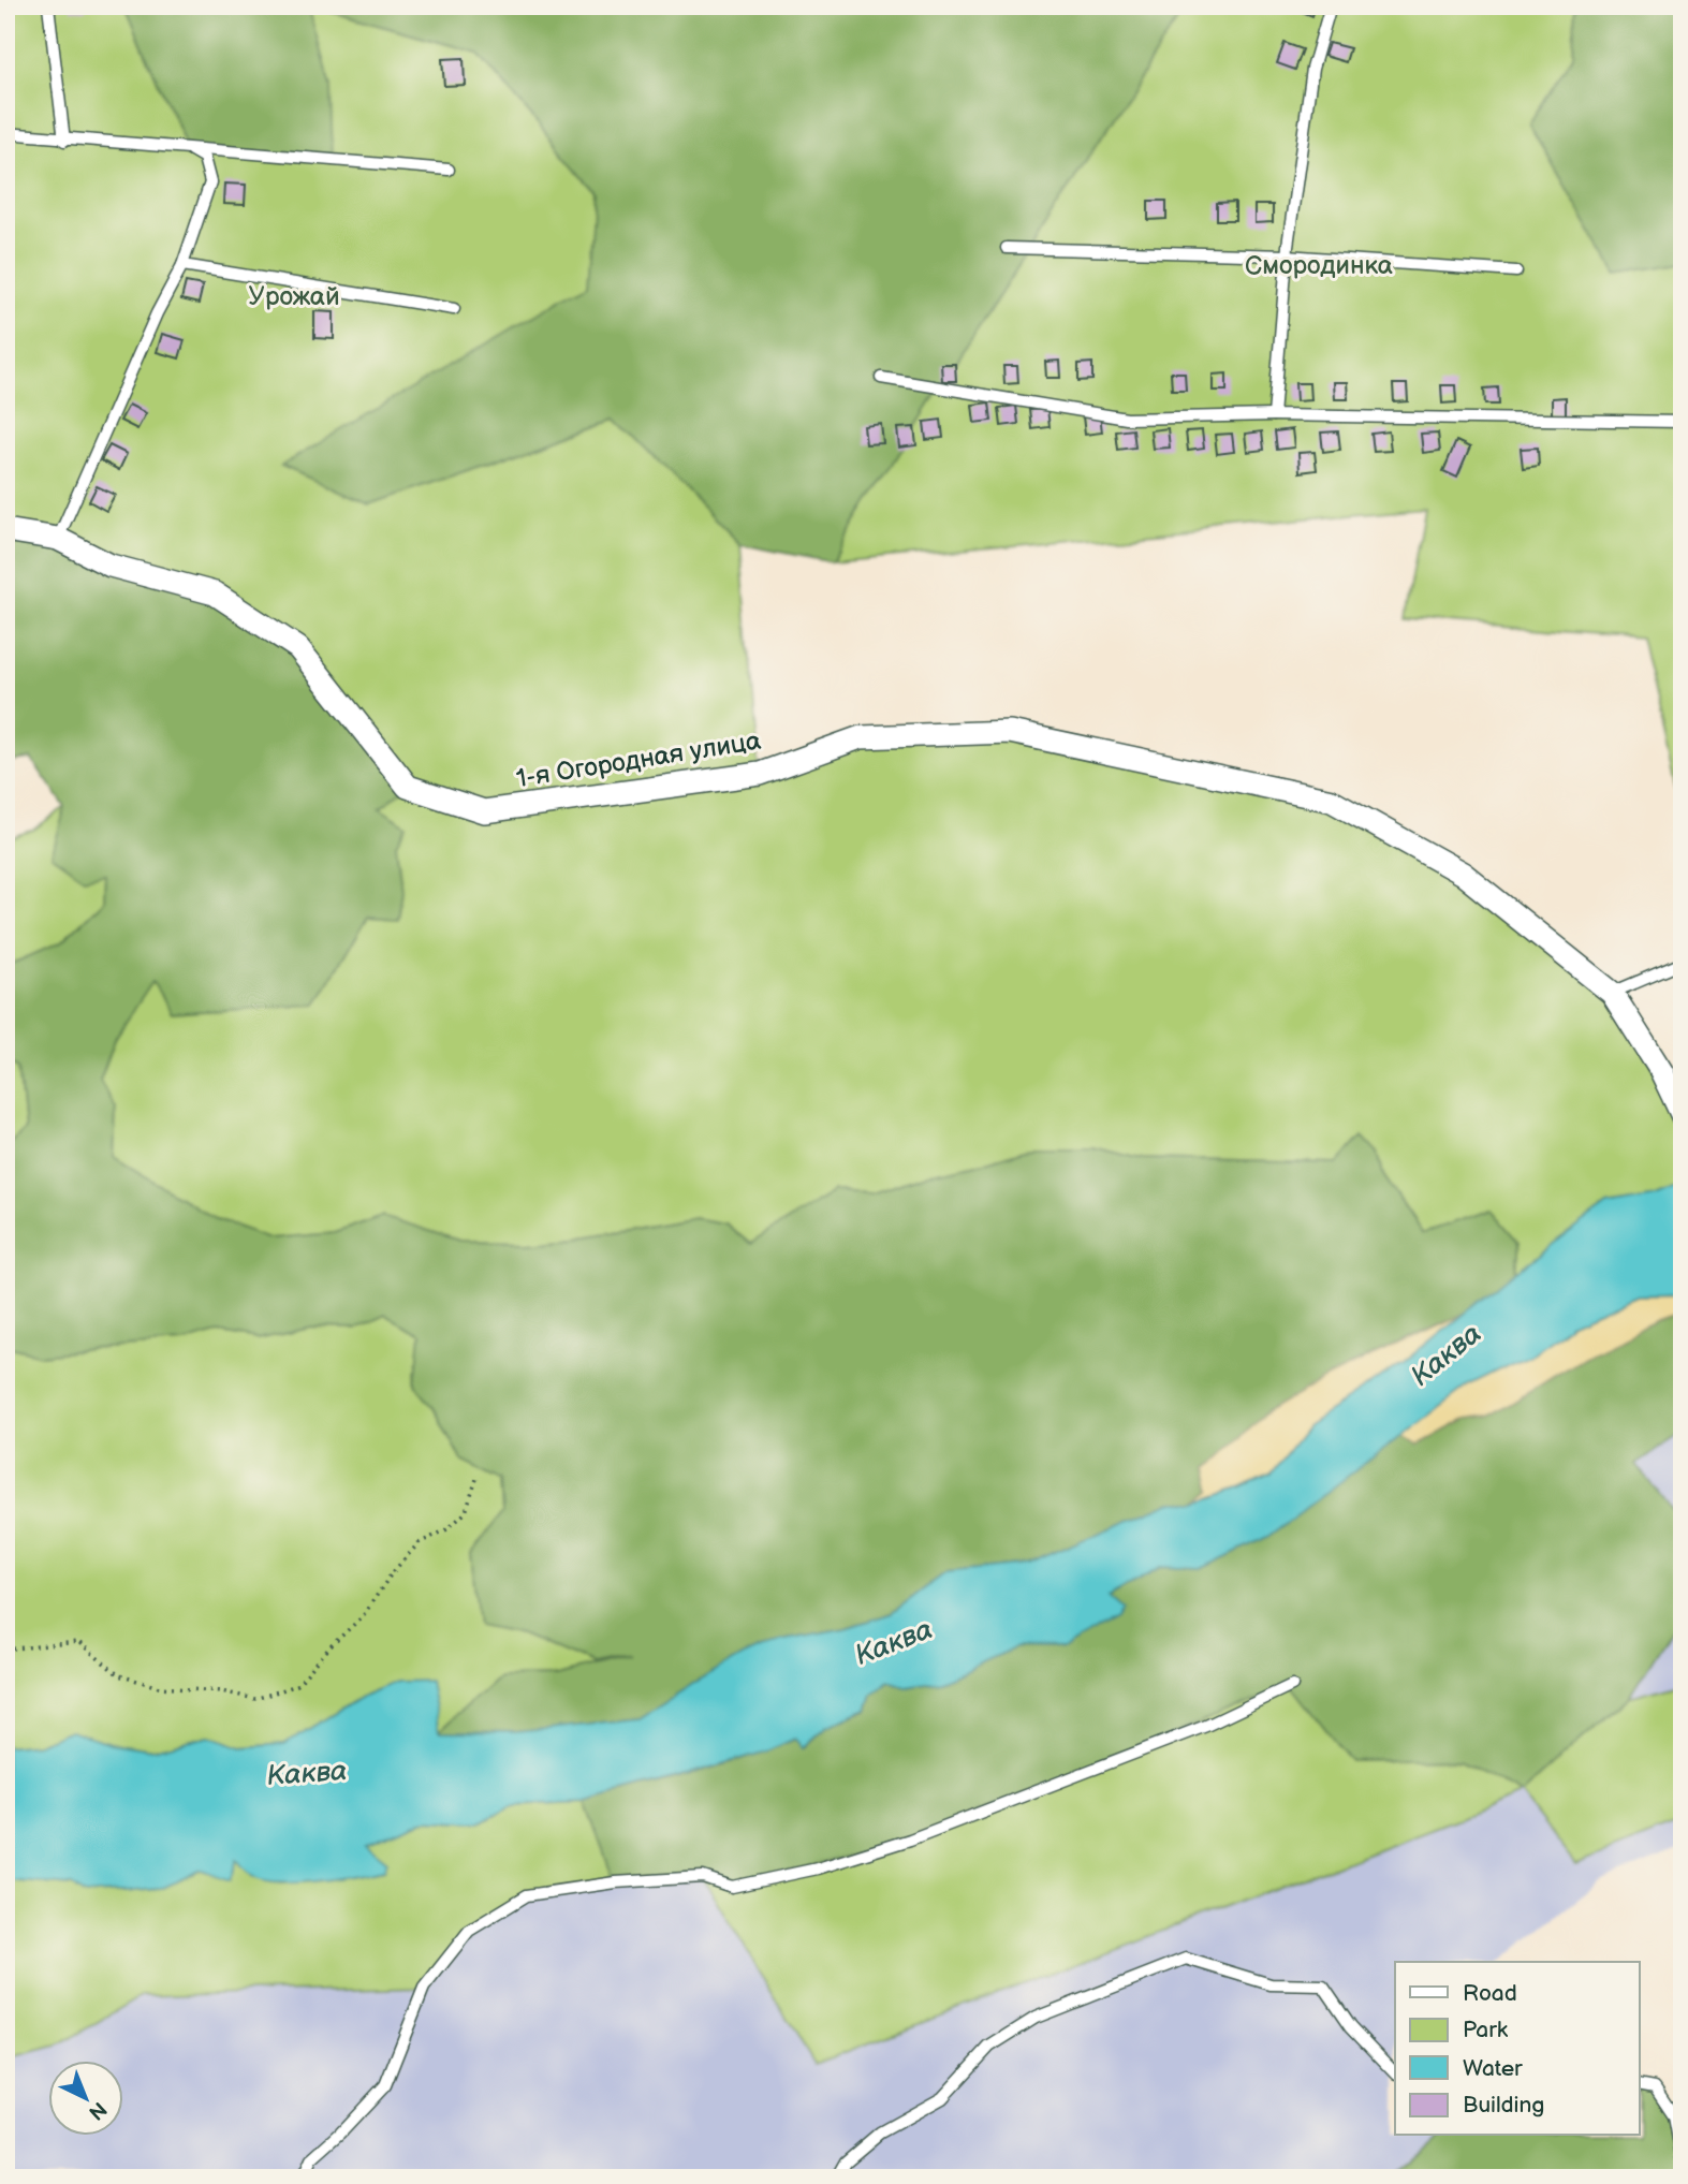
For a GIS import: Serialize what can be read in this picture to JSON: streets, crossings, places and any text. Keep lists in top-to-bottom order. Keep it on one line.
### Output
{"streets":{"street":["1-я Огородная улица"]},"water":["Каква"],"parks":["Смородинка","Урожай"],"legend":["Road","Park","Water","Building"],"north":"bottom right"}
